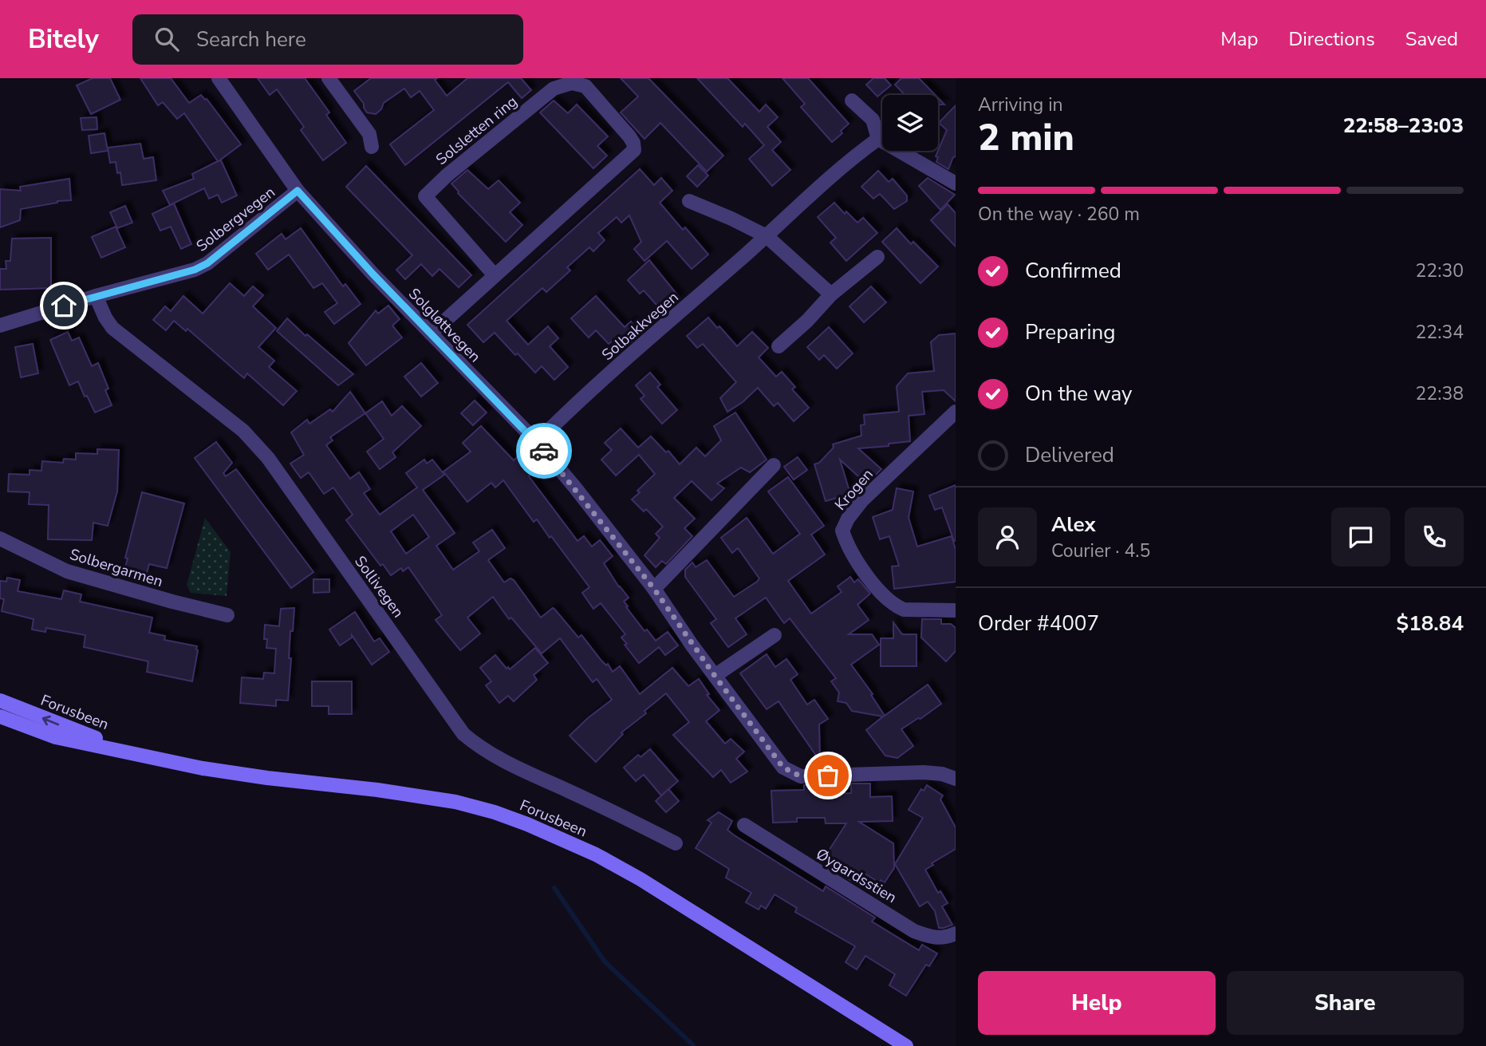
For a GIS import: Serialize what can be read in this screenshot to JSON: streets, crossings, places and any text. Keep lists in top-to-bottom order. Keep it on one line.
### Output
{"streets":{"main road":["Forusbeen"],"street":["Solsletten ring","Solbergvegen","Solgløttvegen","Solbakkvegen","Krogen","Solbergarmen","Sollivegen","Øygardsstien"]},"crossings":[["Solsletten ring","Solgløttvegen"],["Solbergvegen","Solgløttvegen"],["Solbergvegen","Sollivegen"],["Solgløttvegen","Solbakkvegen"]],"page":{"header":"Bitely","search":"Search here","nav":["Map","Directions","Saved"],"heading":["2 min","Arriving in","22:58–23:03"],"panel":["Alex","Courier · 4.5","Order #4007","$18.84"],"bar":"On the way · 260 m","list":[["Confirmed","22:30"],["Preparing","22:34"],["On the way","22:38"],"Delivered"],"buttons":["Help","Share"]}}
